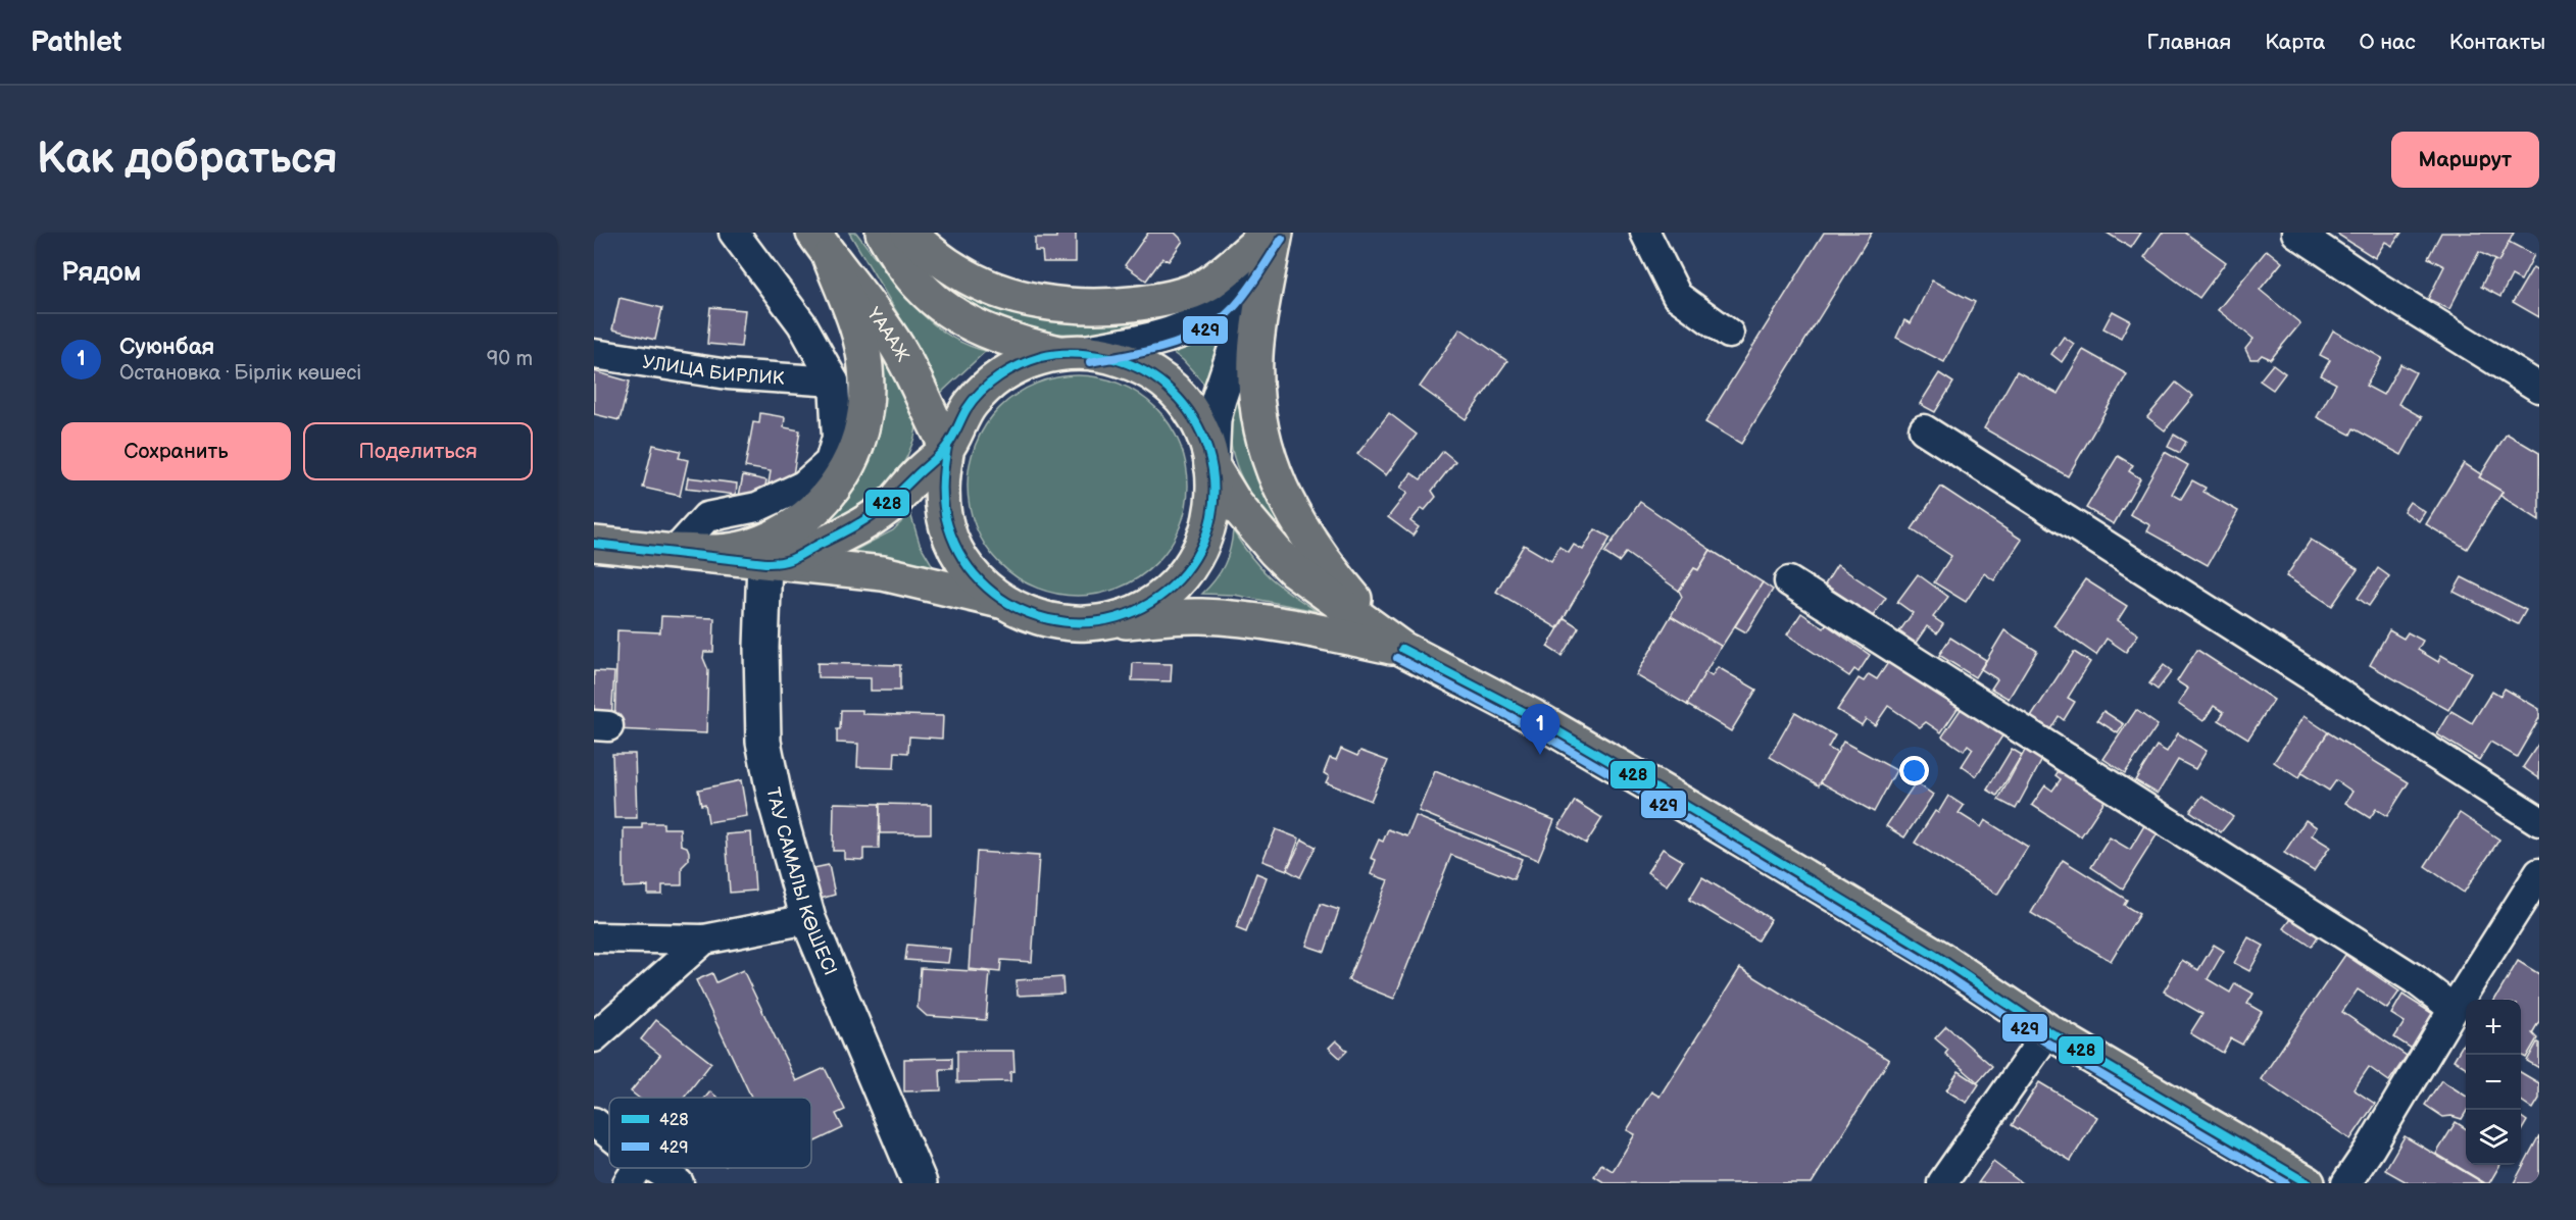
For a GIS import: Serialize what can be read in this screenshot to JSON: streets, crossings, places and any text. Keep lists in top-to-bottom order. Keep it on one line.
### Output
{"streets":{"main road":["ҮАААЖ"],"street":["УЛИЦА БИРЛИК","ТАУ САМАЛЫ КӨШЕСІ"]},"lines":["transit line 429","transit line 428"],"legend":["428","429"],"page":{"header":"Pathlet","nav":["Главная","Карта","О нас","Контакты"],"buttons":["Маршрут",["Сохранить","Поделиться"]],"title":"Как добраться","heading":"Рядом","list":[{"mark":"1","name":"Суюнбая","note":"Остановка · Бірлік көшесі","value":"90 m"}],"pins":"1","map_buttons":["+","−"]}}
